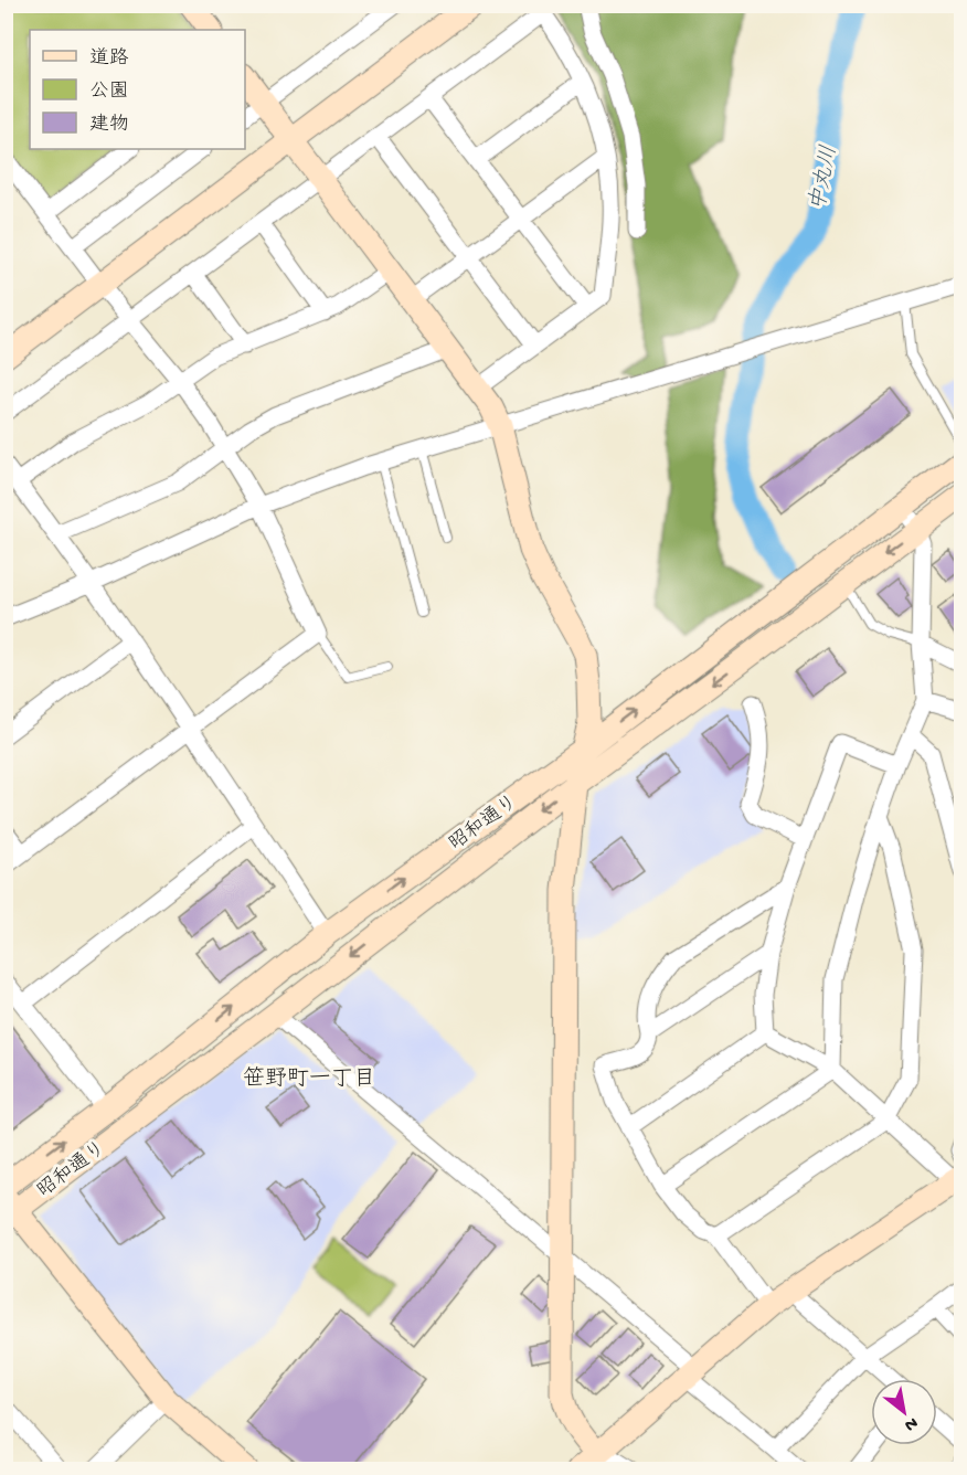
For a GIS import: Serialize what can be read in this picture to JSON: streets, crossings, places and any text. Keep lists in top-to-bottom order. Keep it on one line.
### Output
{"streets":{"street":["昭和通り"]},"districts":["笹野町一丁目"],"water":["中丸川"],"legend":["道路","公園","建物"],"north":"bottom right"}
